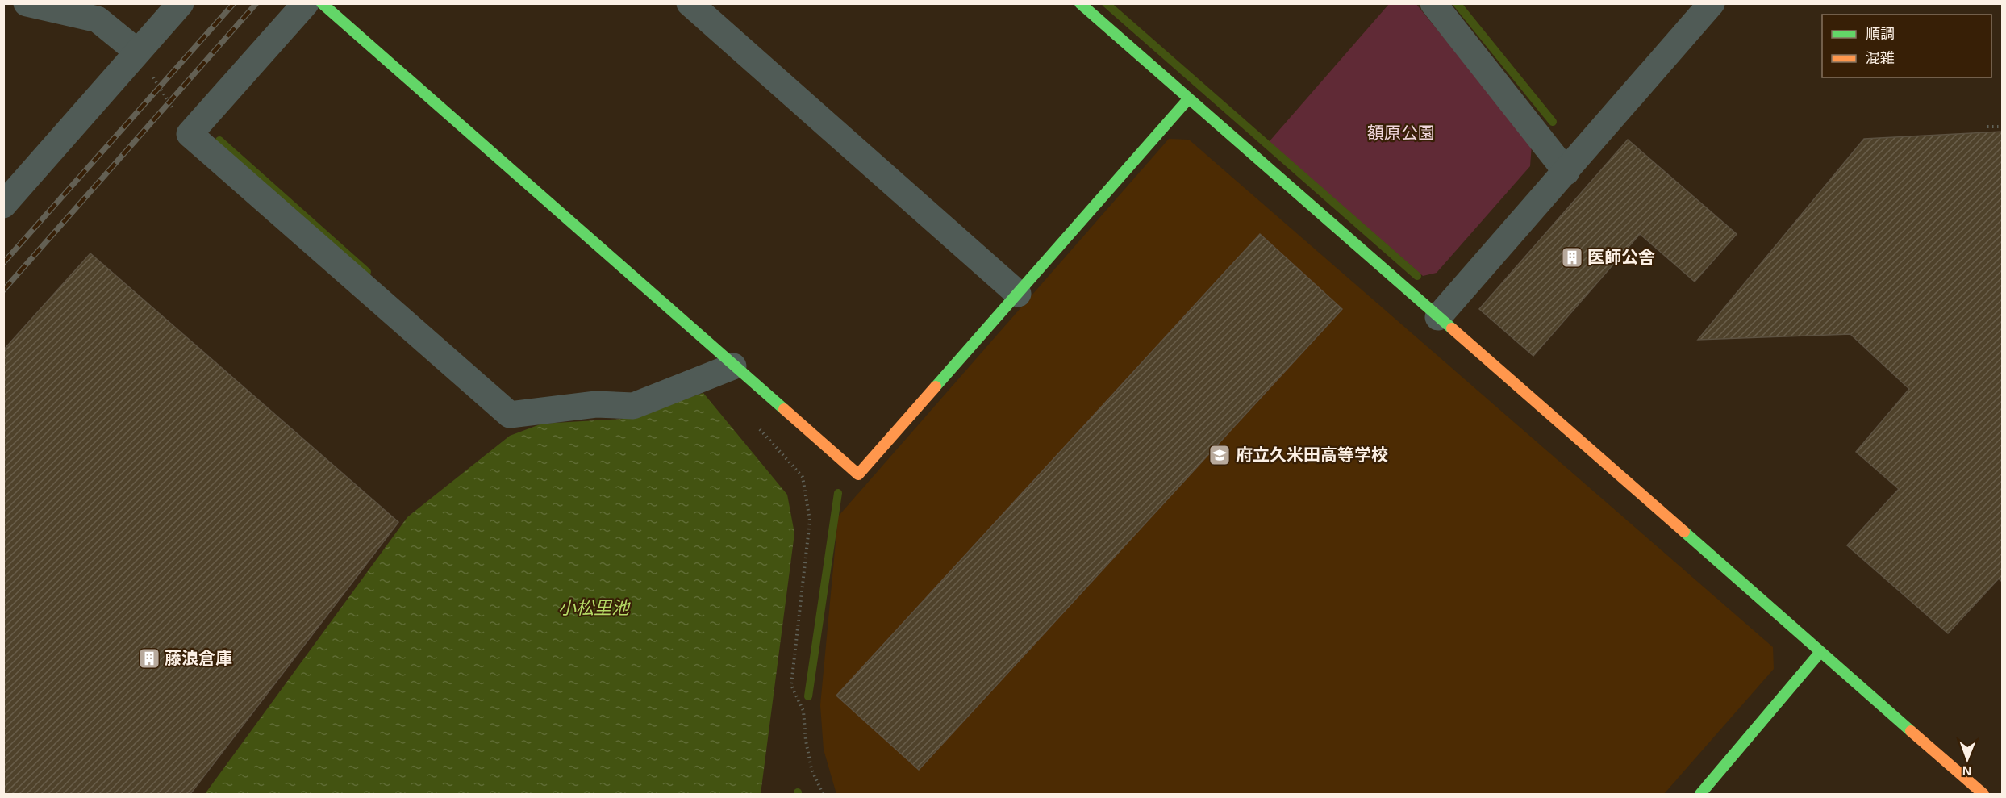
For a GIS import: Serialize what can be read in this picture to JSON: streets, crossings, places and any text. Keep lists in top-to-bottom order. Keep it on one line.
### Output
{"water":["小松里池"],"parks":["額原公園"],"places":{"building":["医師公舎","藤浪倉庫"],"school or university":["府立久米田高等学校"]},"legend":["順調","混雑"],"north":"bottom"}
